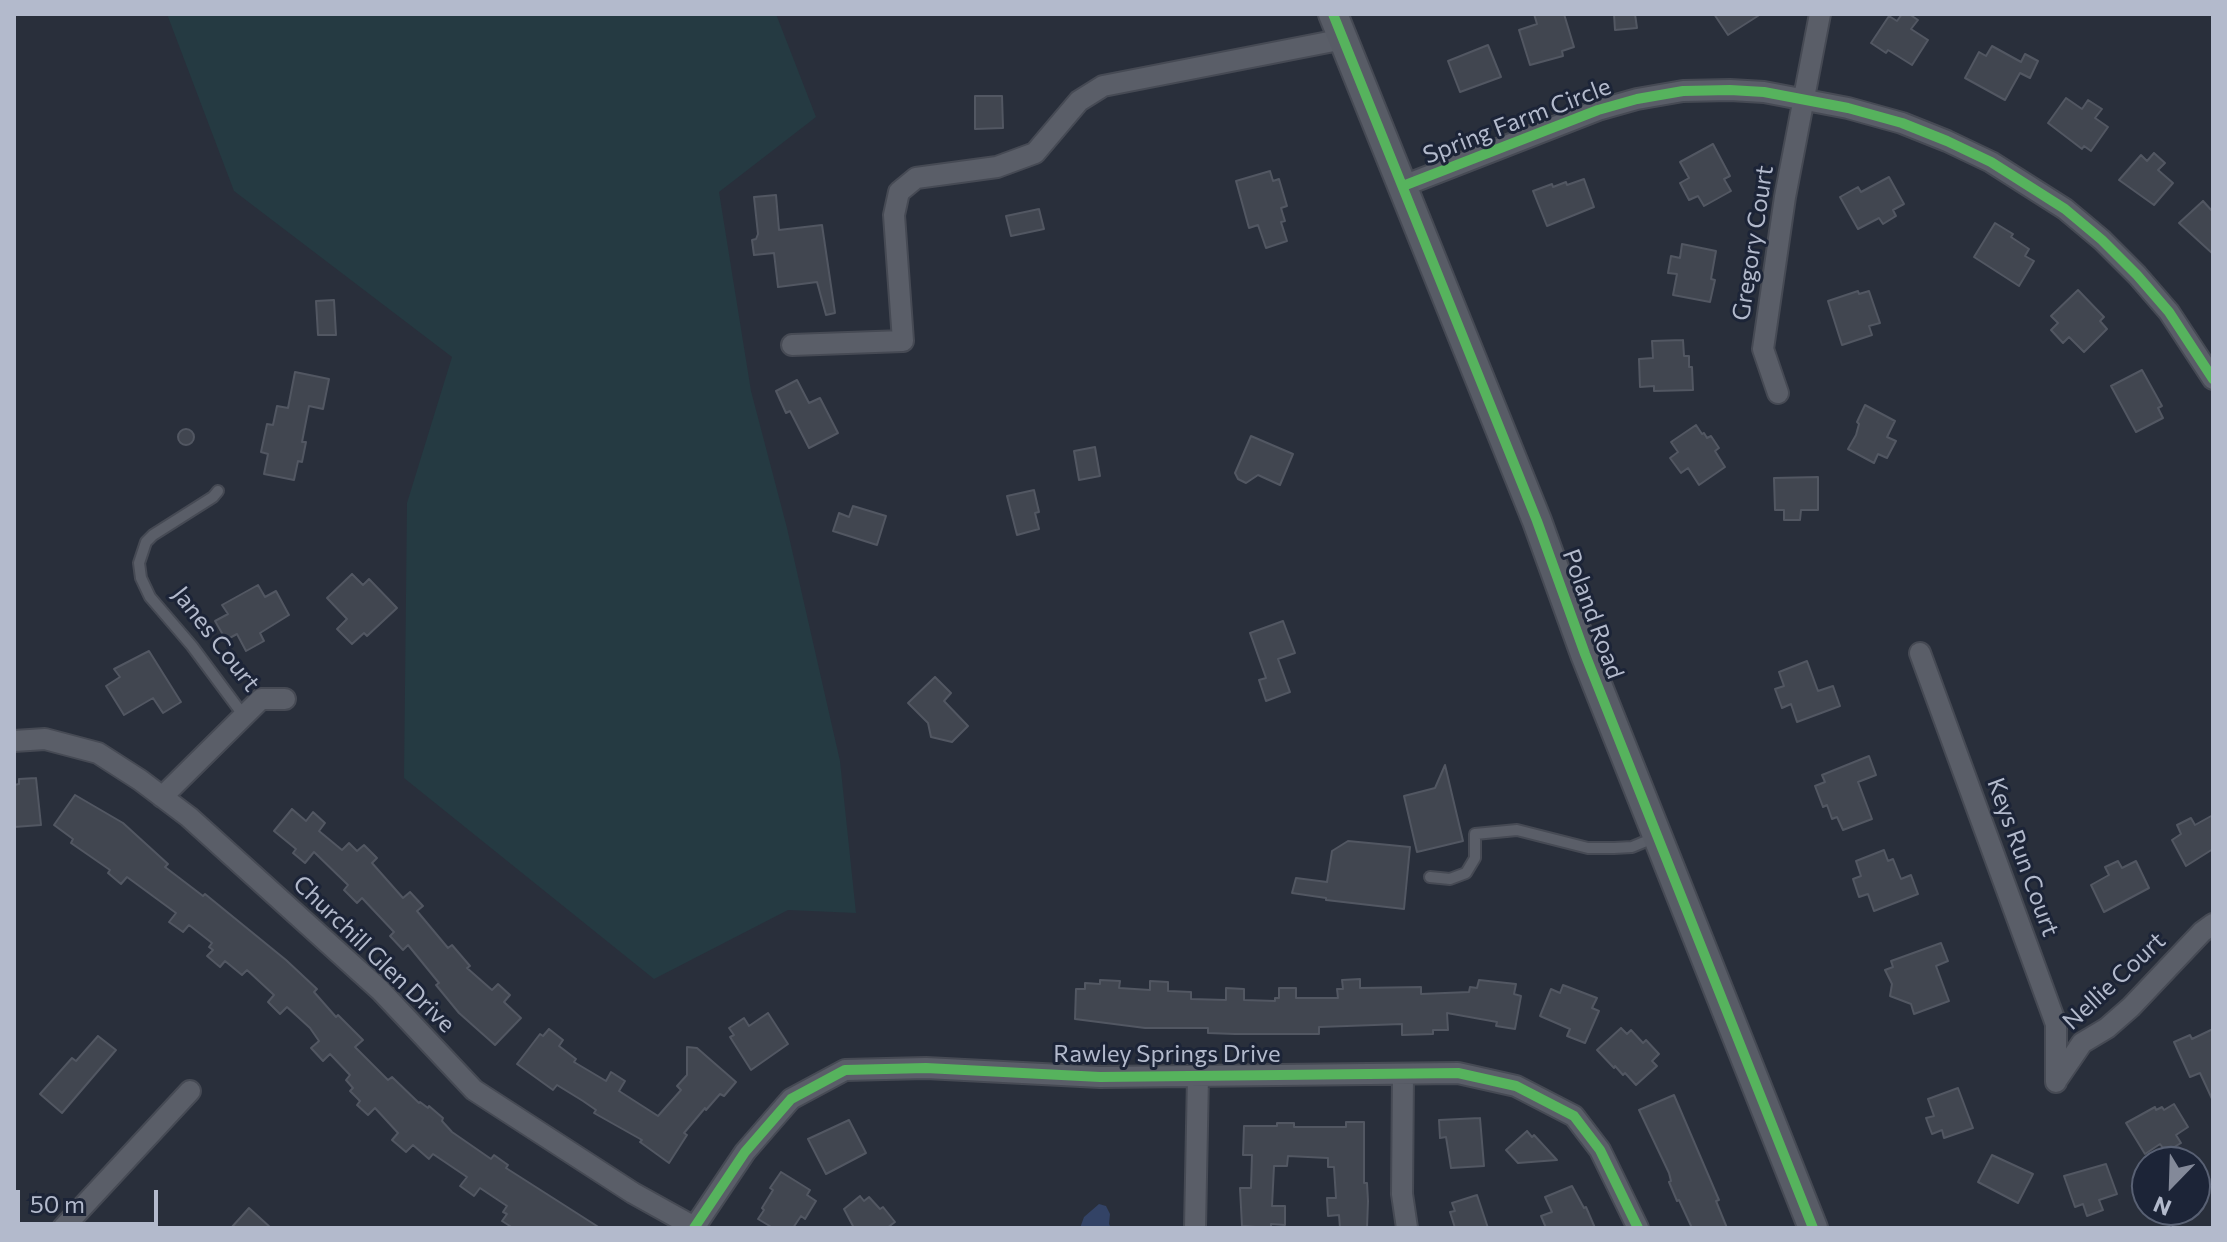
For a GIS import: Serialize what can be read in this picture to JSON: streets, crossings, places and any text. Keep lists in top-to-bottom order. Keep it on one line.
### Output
{"streets":{"street":["Spring Farm Circle","Gregory Court","Poland Road","Janes Court","Keys Run Court","Churchill Glen Drive","Nellie Court","Rawley Springs Drive"]},"crossings":[["Spring Farm Circle","Gregory Court"],["Spring Farm Circle","Poland Road"],["Janes Court","Churchill Glen Drive"],["Keys Run Court","Nellie Court"],["Churchill Glen Drive","Rawley Springs Drive"]],"scale_bar":"50 m","north":"bottom left"}
